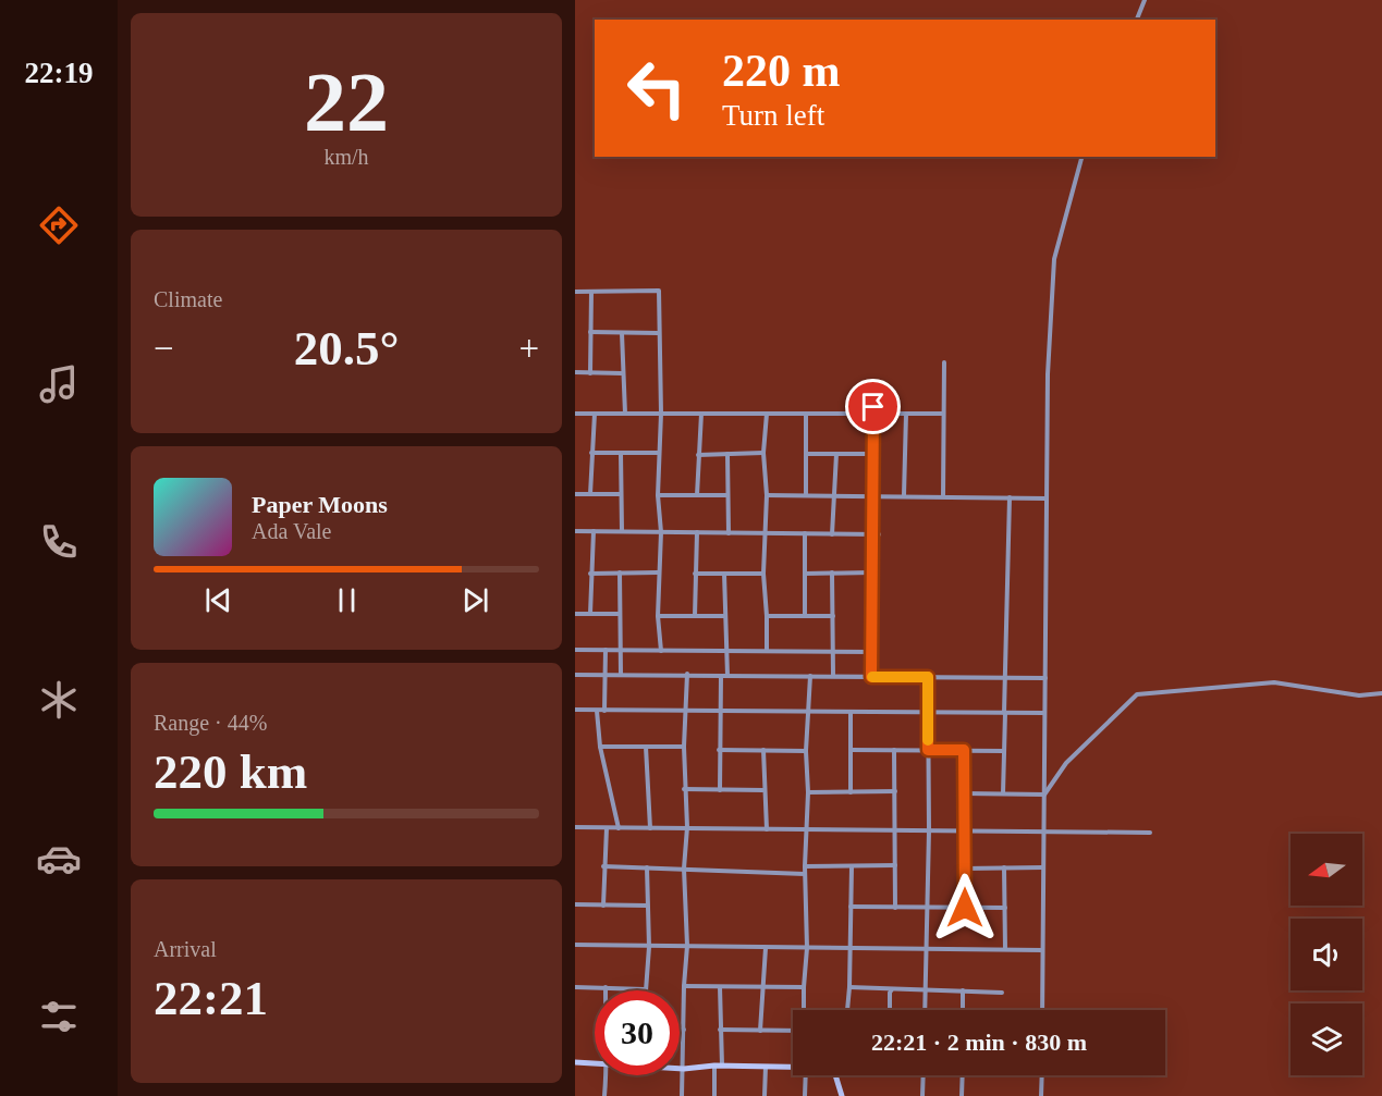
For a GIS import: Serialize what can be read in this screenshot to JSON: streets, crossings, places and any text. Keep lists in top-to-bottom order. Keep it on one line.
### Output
{"north":"left","page":{"tabs":"22:19","tile":[["22","km/h"],"Climate",["Range · 44%","220 km"],["Arrival","22:21"]],"turn":["220 m","Turn left"],"heat":["−","20.5°","+"],"song":["Paper Moons","Ada Vale"],"limit":"30","trip":"22:21 · 2 min · 830 m"}}
